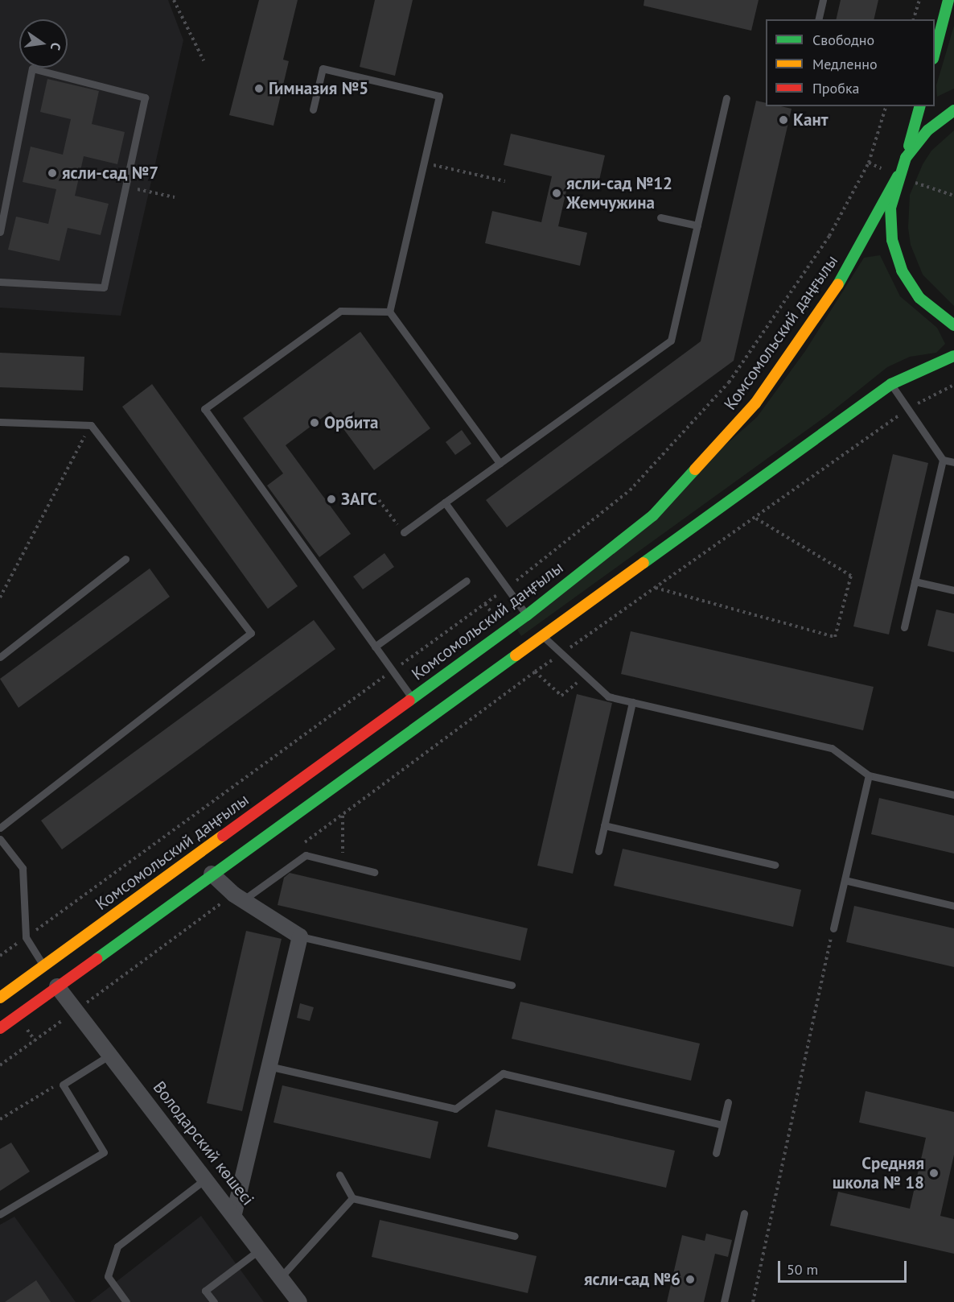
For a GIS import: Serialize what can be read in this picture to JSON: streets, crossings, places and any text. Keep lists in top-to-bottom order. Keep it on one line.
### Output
{"streets":{"street":["Комсомольский даңғылы","Володарский көшесі"]},"places":["Гимназия №5","Кант","ясли-сад №7","ясли-сад №12 Жемчужина","Орбита","ЗАГС","Средняя школа № 18","ясли-сад №6"],"legend":["Свободно","Медленно","Пробка"],"scale_bar":"50 m","north":"right"}
